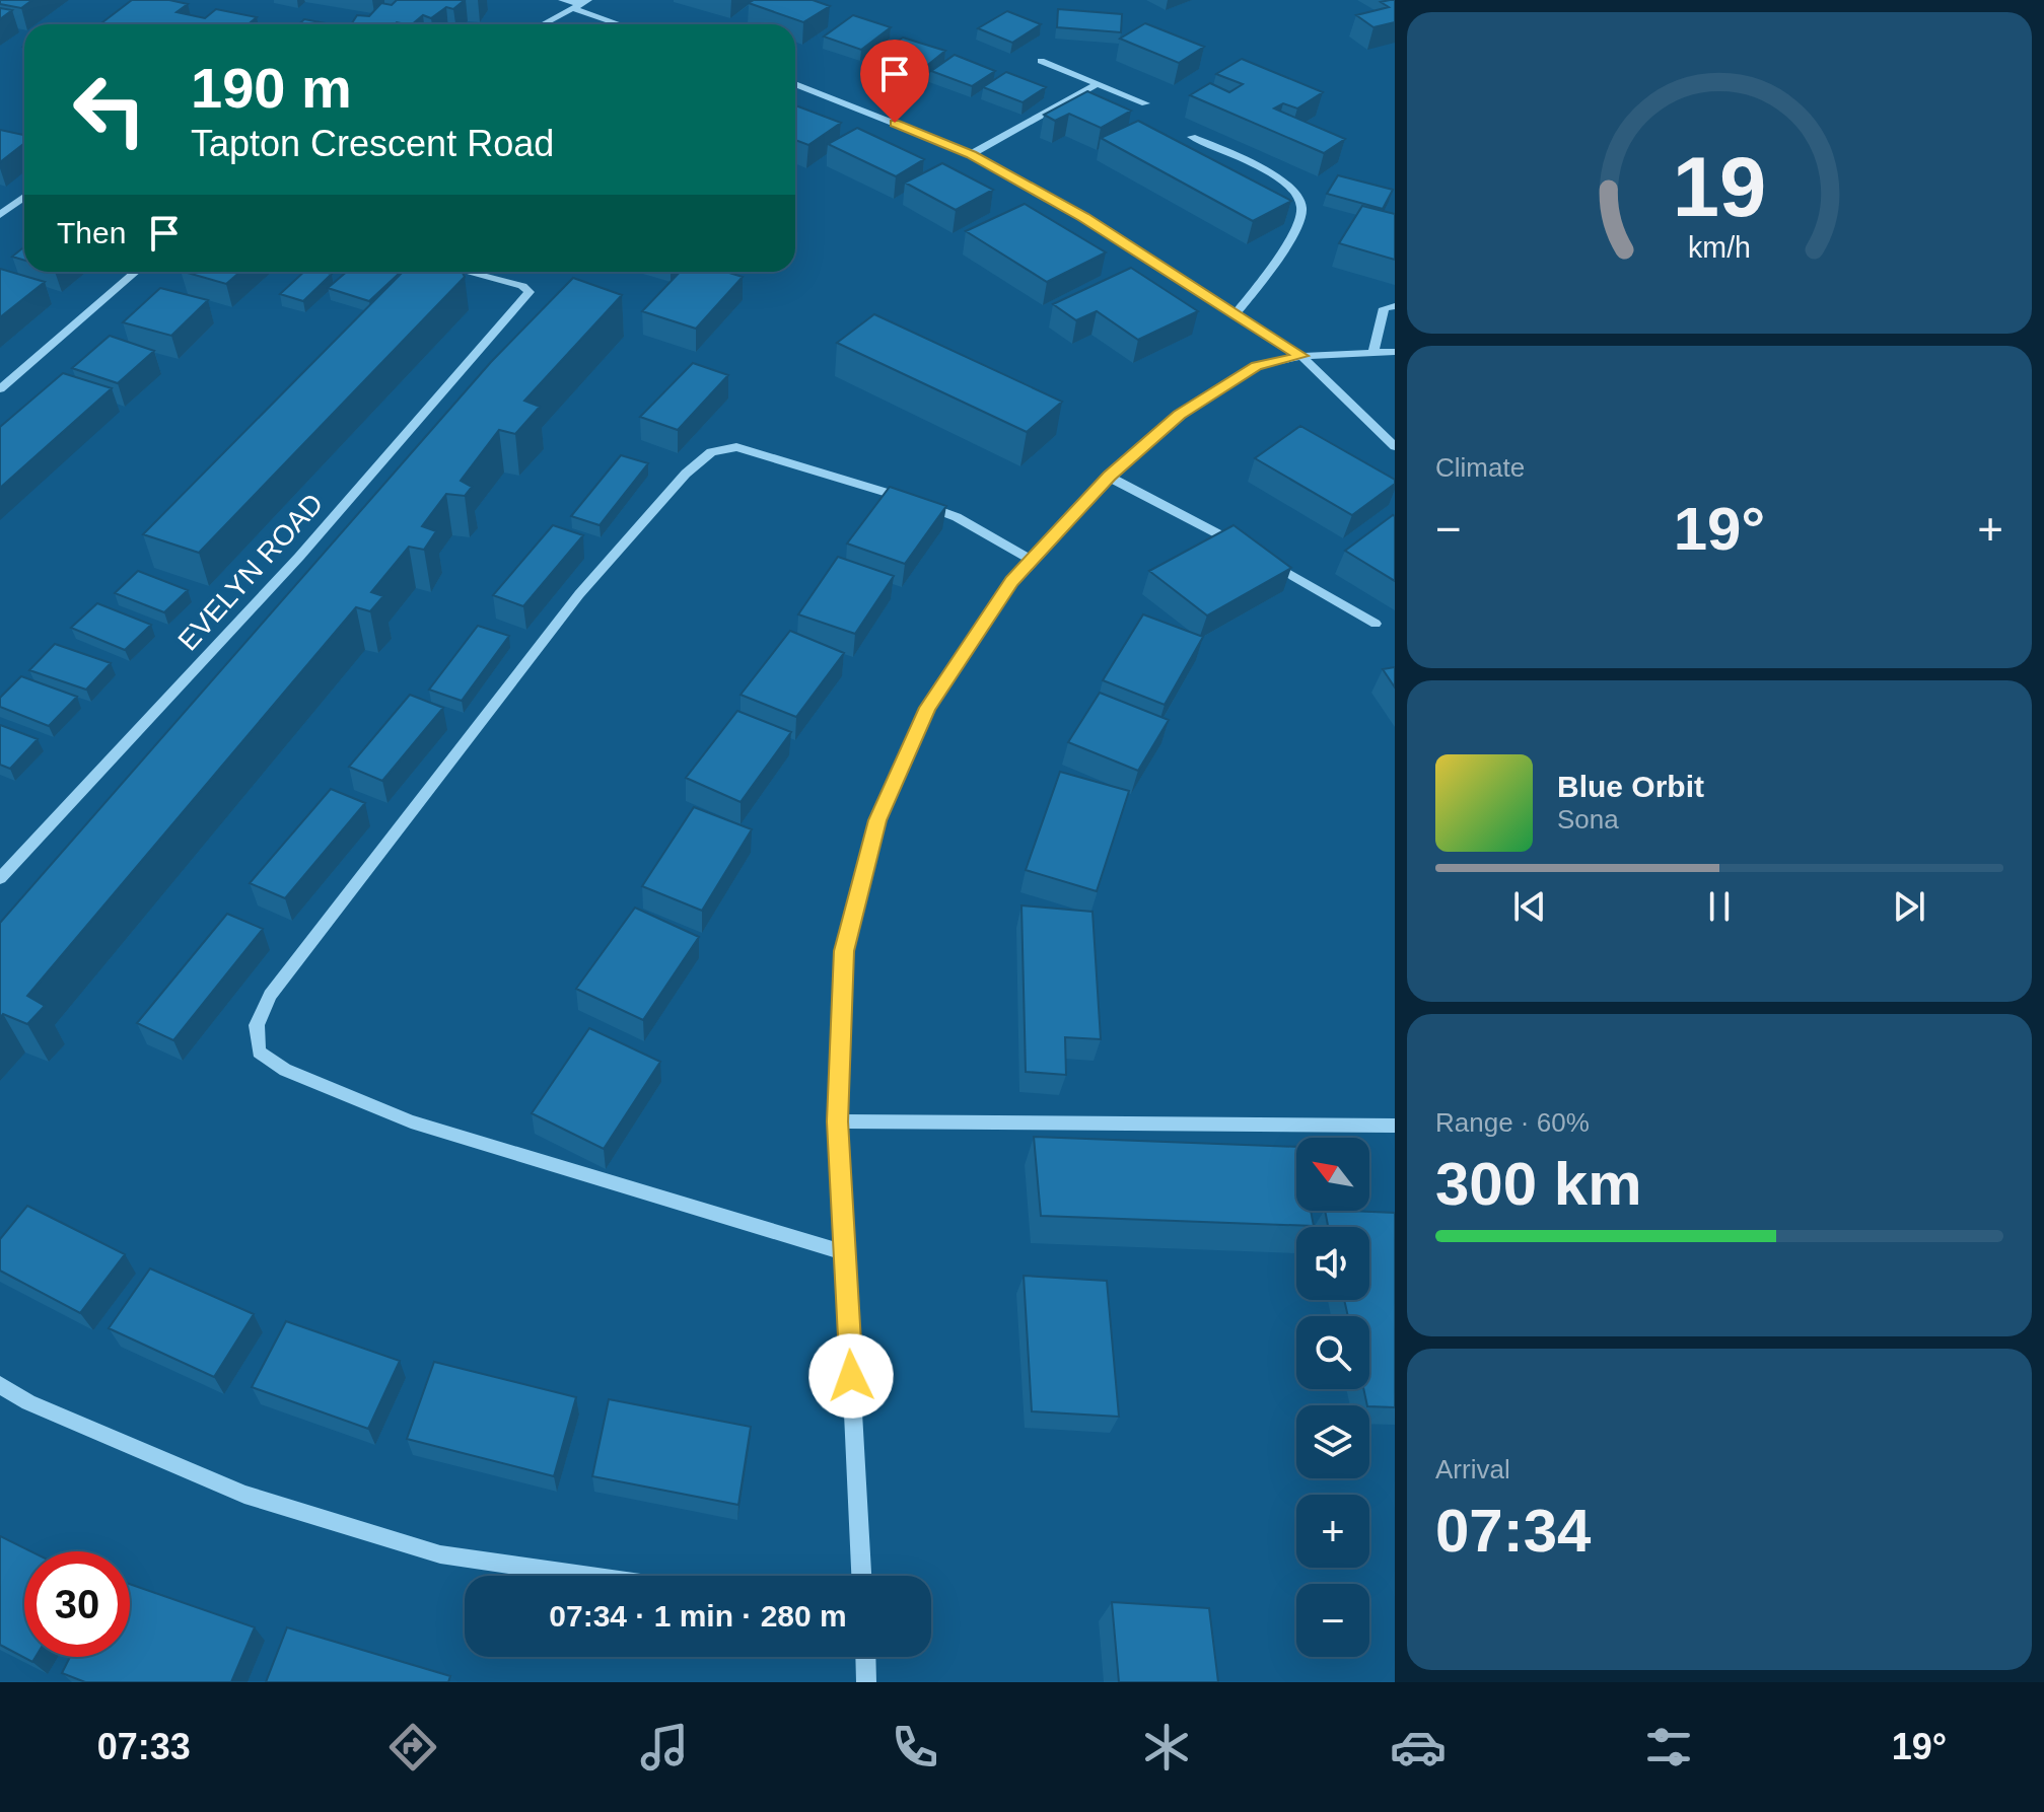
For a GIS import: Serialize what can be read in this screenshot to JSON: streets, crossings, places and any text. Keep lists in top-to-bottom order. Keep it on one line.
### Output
{"streets":{"street":["EVELYN ROAD"]},"north":"top left","page":{"turn":["190 m","Tapton Crescent Road"],"then":"Then","tile":["Climate",["Range · 60%","300 km"],["Arrival","07:34"]],"heat":["−","19°","+"],"song":["Blue Orbit","Sona"],"map_buttons":["+","−"],"limit":"30","trip":"07:34 · 1 min · 280 m","tabs":["07:33","19°"],"gauge":["19","km/h"]}}
